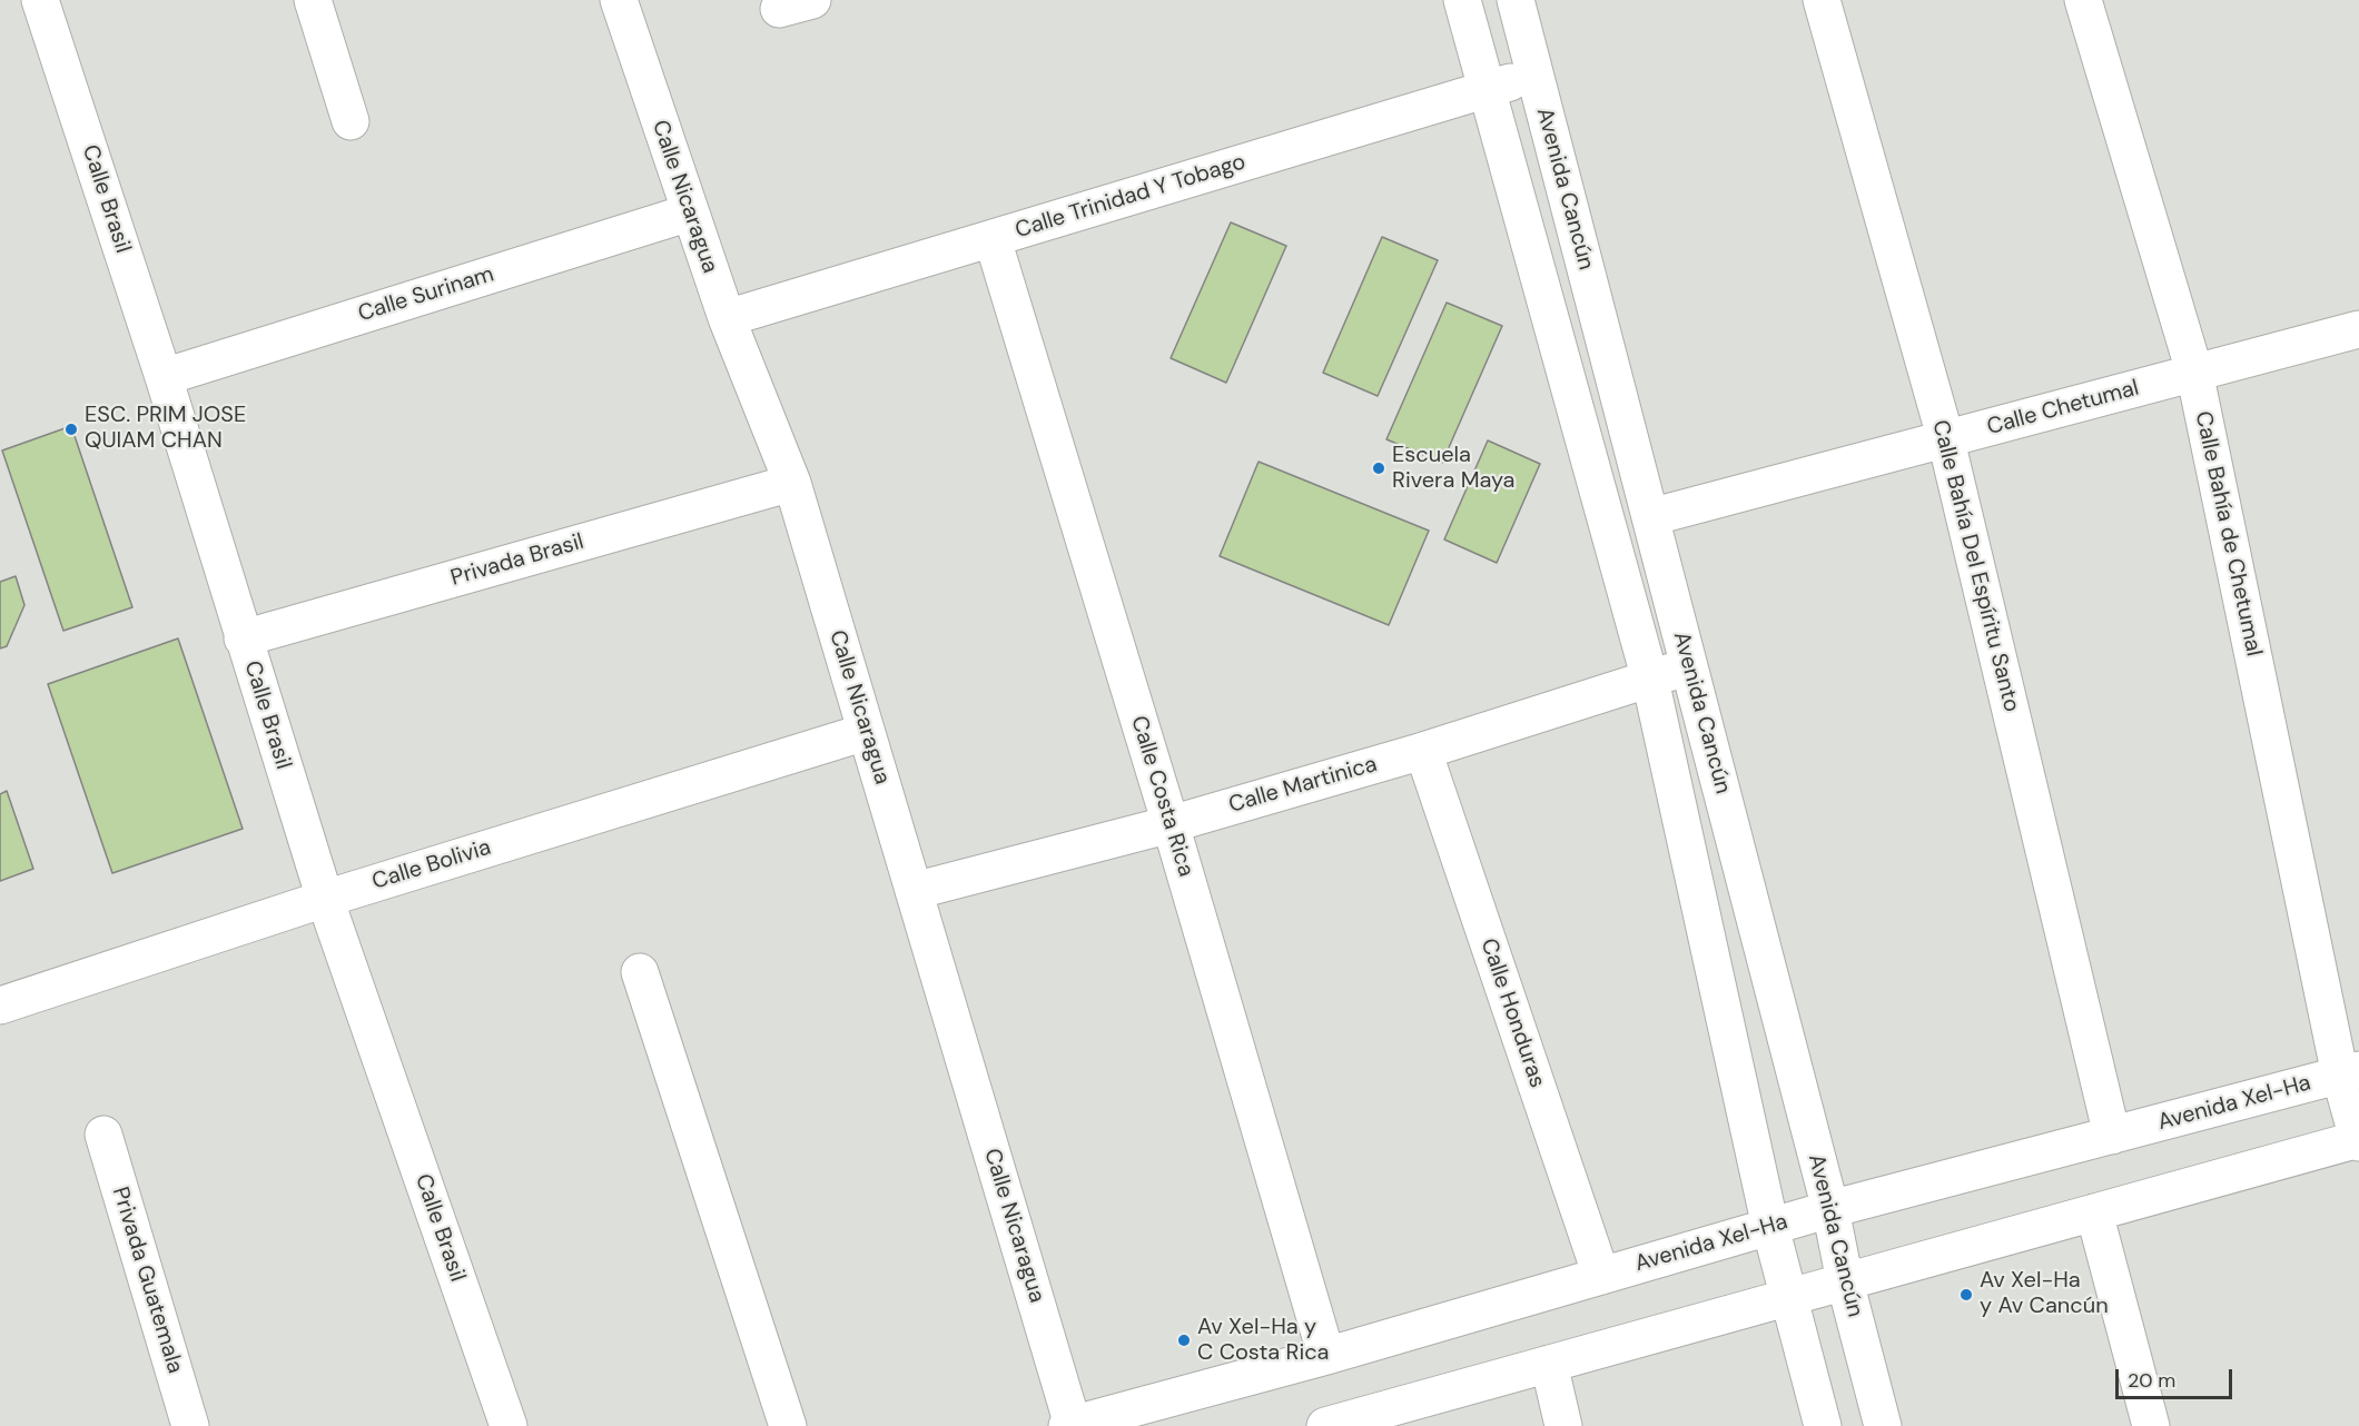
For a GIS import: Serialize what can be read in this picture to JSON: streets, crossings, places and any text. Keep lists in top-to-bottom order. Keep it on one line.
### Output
{"streets":{"street":["Avenida Cancún","Calle Nicaragua","Calle Trinidad Y Tobago","Calle Brasil","Calle Surinam","Calle Chetumal","Calle Bahía de Chetumal","Privada Brasil","Calle Bahía Del Espíritu Santo","Calle Martinica","Calle Costa Rica","Calle Bolivia","Calle Honduras","Avenida Xel-Ha","Privada Guatemala"]},"crossings":[["Avenida Cancún","Calle Trinidad Y Tobago"],["Avenida Cancún","Calle Chetumal"],["Avenida Cancún","Calle Martinica"],["Avenida Cancún","Avenida Xel-Ha"],["Calle Nicaragua","Calle Trinidad Y Tobago"],["Calle Nicaragua","Calle Surinam"],["Calle Nicaragua","Privada Brasil"],["Calle Nicaragua","Calle Martinica"],["Calle Nicaragua","Calle Bolivia"],["Calle Nicaragua","Avenida Xel-Ha"],["Calle Trinidad Y Tobago","Calle Costa Rica"],["Calle Brasil","Calle Surinam"],["Calle Brasil","Privada Brasil"],["Calle Brasil","Calle Bolivia"],["Calle Chetumal","Calle Bahía de Chetumal"],["Calle Chetumal","Calle Bahía Del Espíritu Santo"],["Calle Bahía de Chetumal","Avenida Xel-Ha"],["Calle Bahía Del Espíritu Santo","Avenida Xel-Ha"],["Calle Martinica","Calle Costa Rica"],["Calle Martinica","Calle Honduras"],["Calle Costa Rica","Avenida Xel-Ha"],["Calle Honduras","Avenida Xel-Ha"]],"places":["ESC. PRIM JOSE QUIAM CHAN","Escuela Rivera Maya","Av Xel-Ha y Av Cancún","Av Xel-Ha y C Costa Rica"],"scale_bar":"20 m"}
